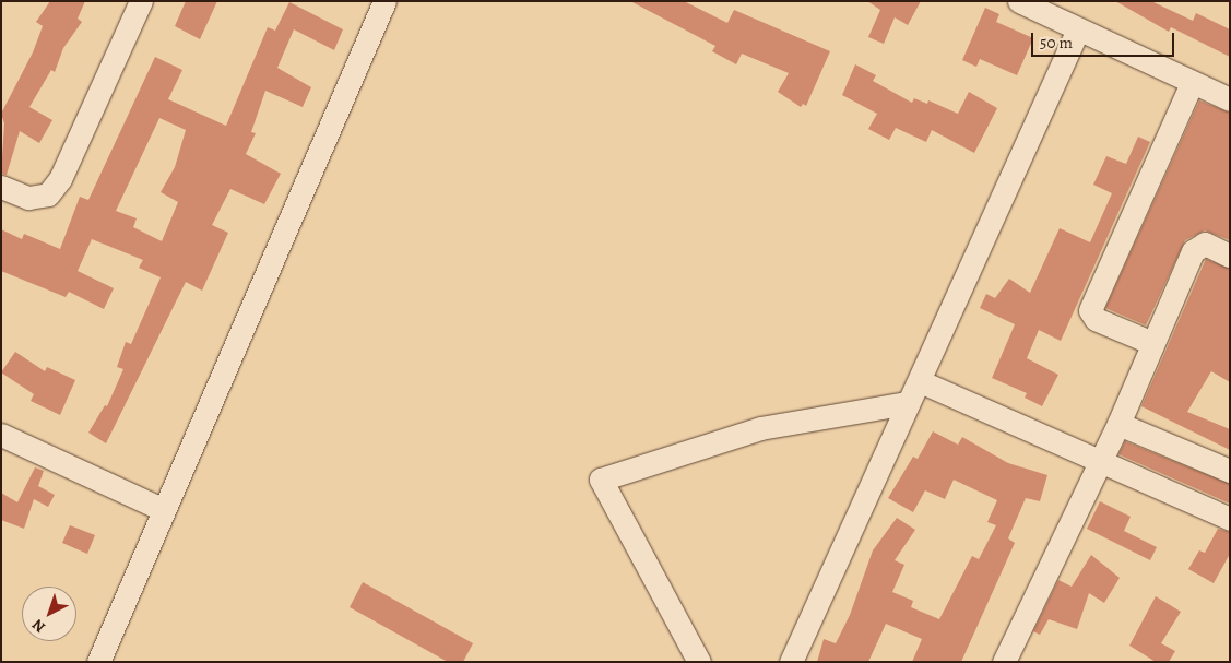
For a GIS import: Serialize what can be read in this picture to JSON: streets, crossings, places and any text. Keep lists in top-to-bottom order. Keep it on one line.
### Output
{"scale_bar":"50 m","north":"bottom left"}
